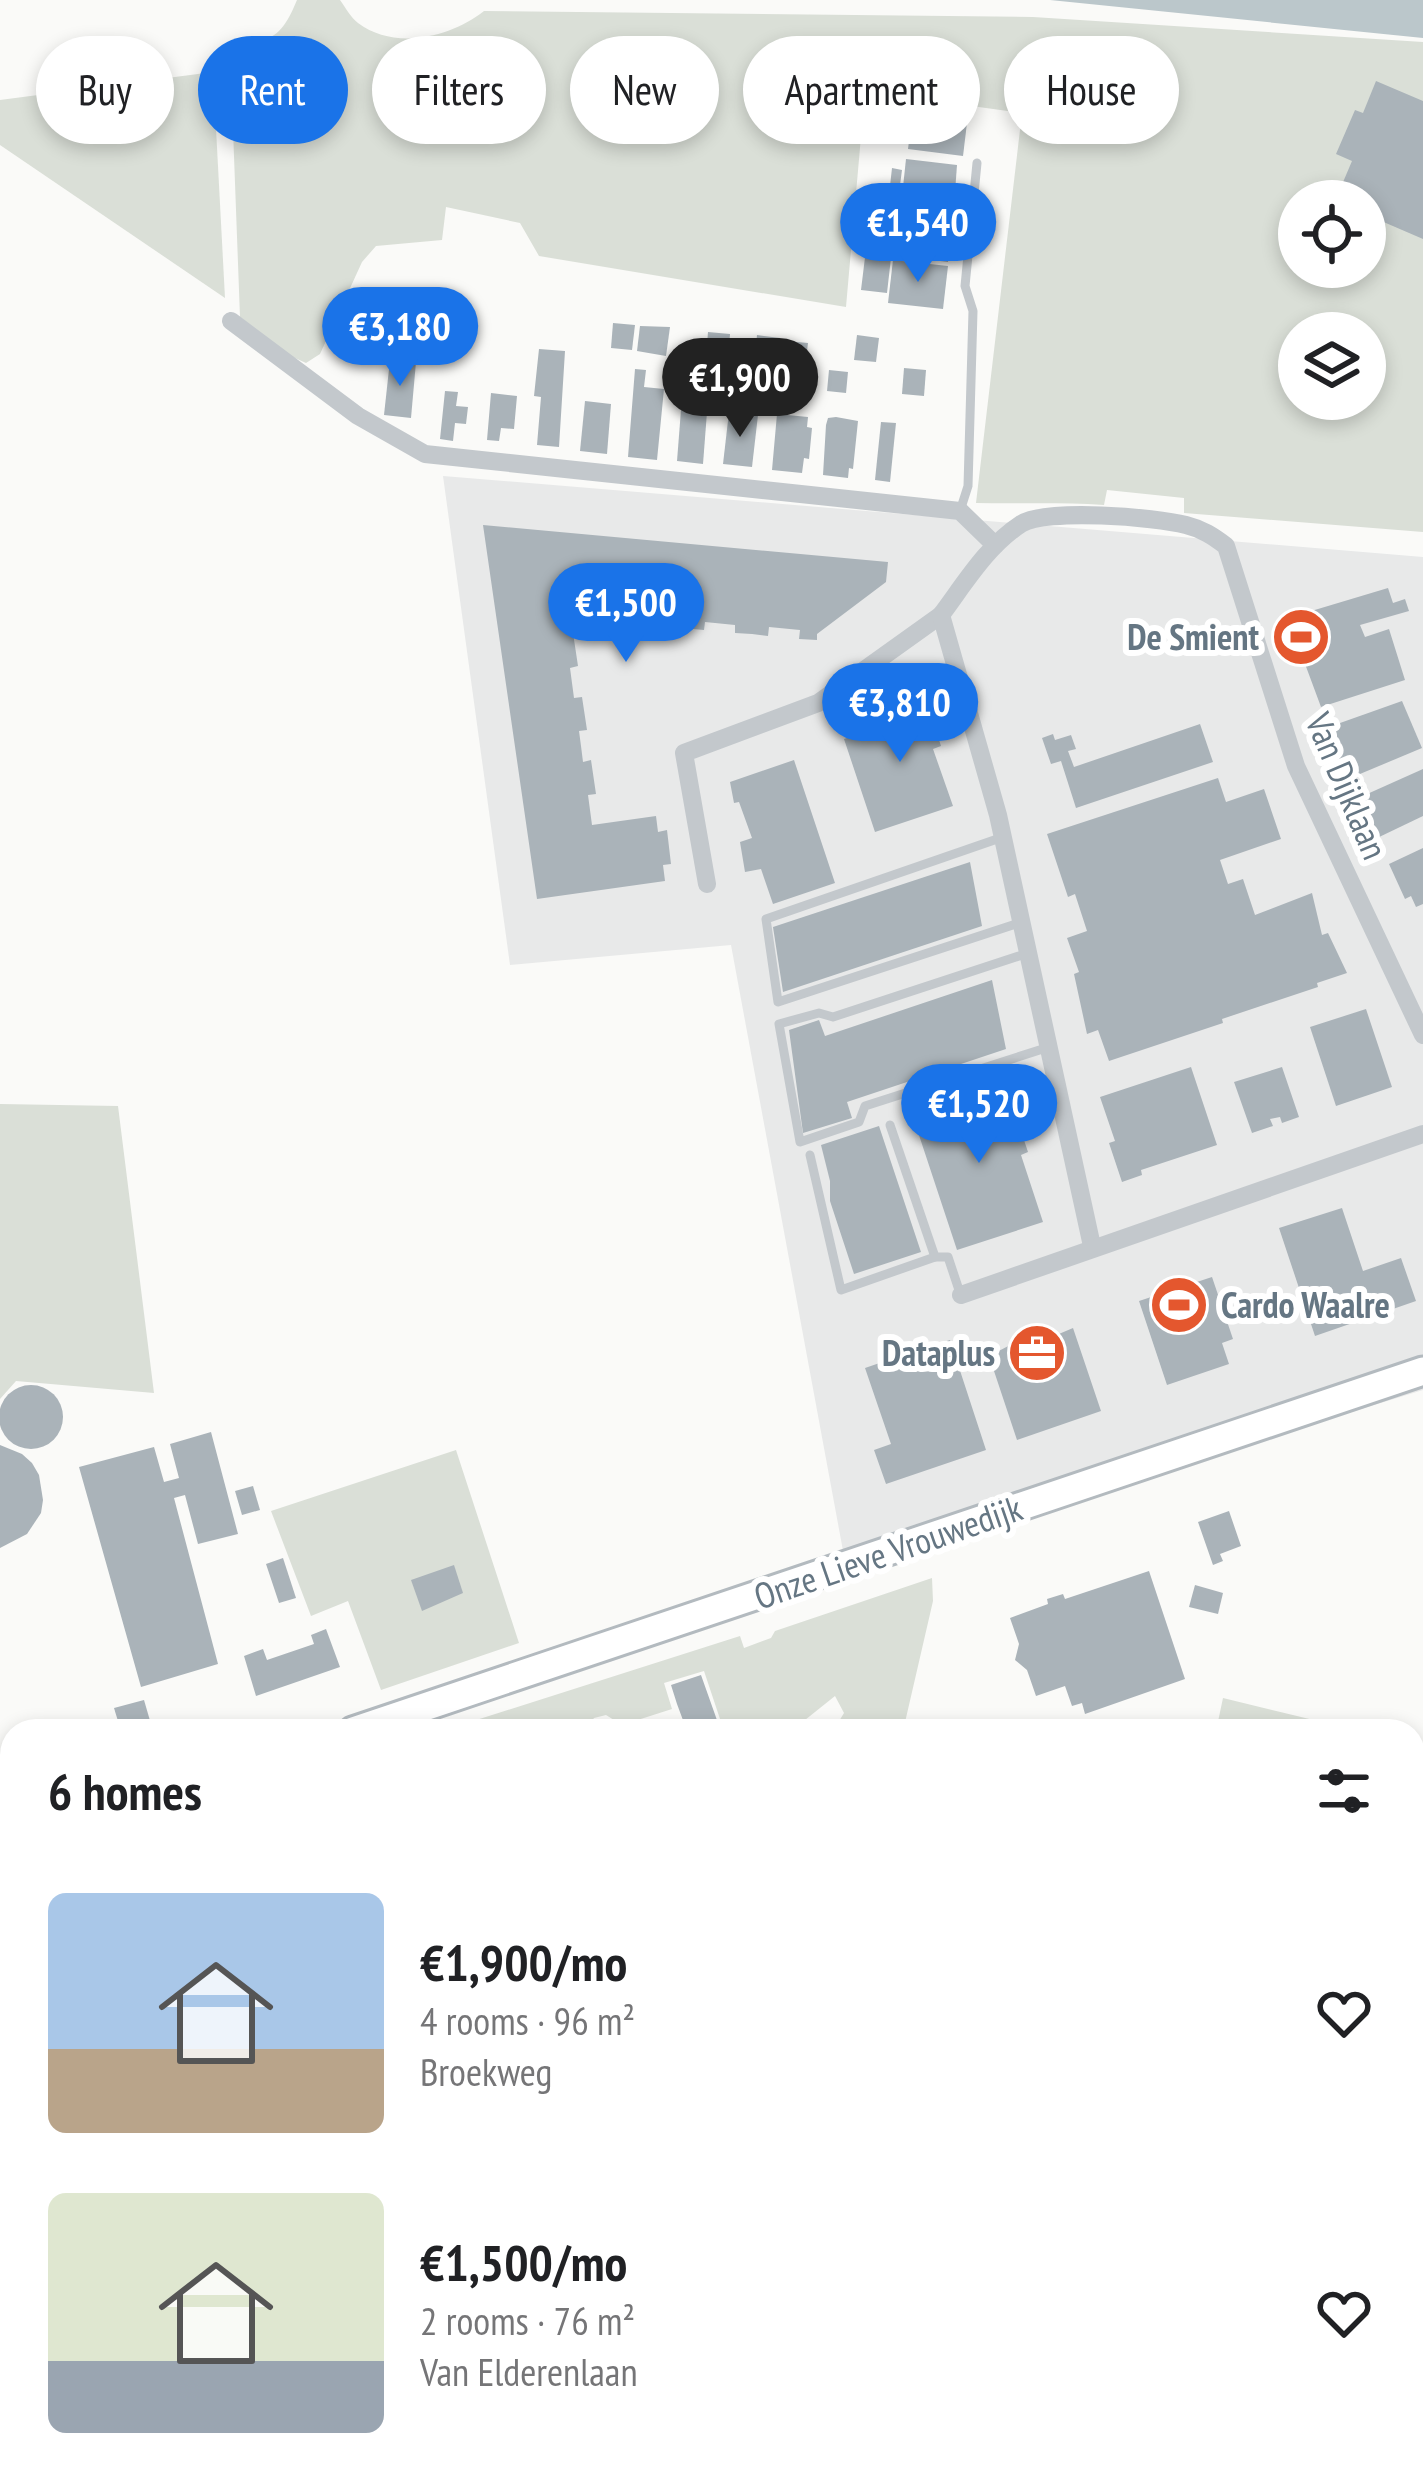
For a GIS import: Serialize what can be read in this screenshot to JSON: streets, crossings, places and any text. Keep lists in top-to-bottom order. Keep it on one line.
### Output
{"streets":{"main road":["Onze Lieve Vrouwedijk"],"street":["Van Dijklaan"]},"places":{"sports":["De Smient","Cardo Waalre"],"office":["Dataplus"]},"page":{"chip":["Buy","Rent","Filters","New","Apartment","House"],"price":["€1,540","€3,180","€1,900","€1,500","€3,810","€1,520"],"heading":"6 homes","list":[{"name":"€1,900/mo","note":"4 rooms · 96 m² · Broekweg"},{"name":"€1,500/mo","note":"2 rooms · 76 m² · Van Elderenlaan"}]}}
